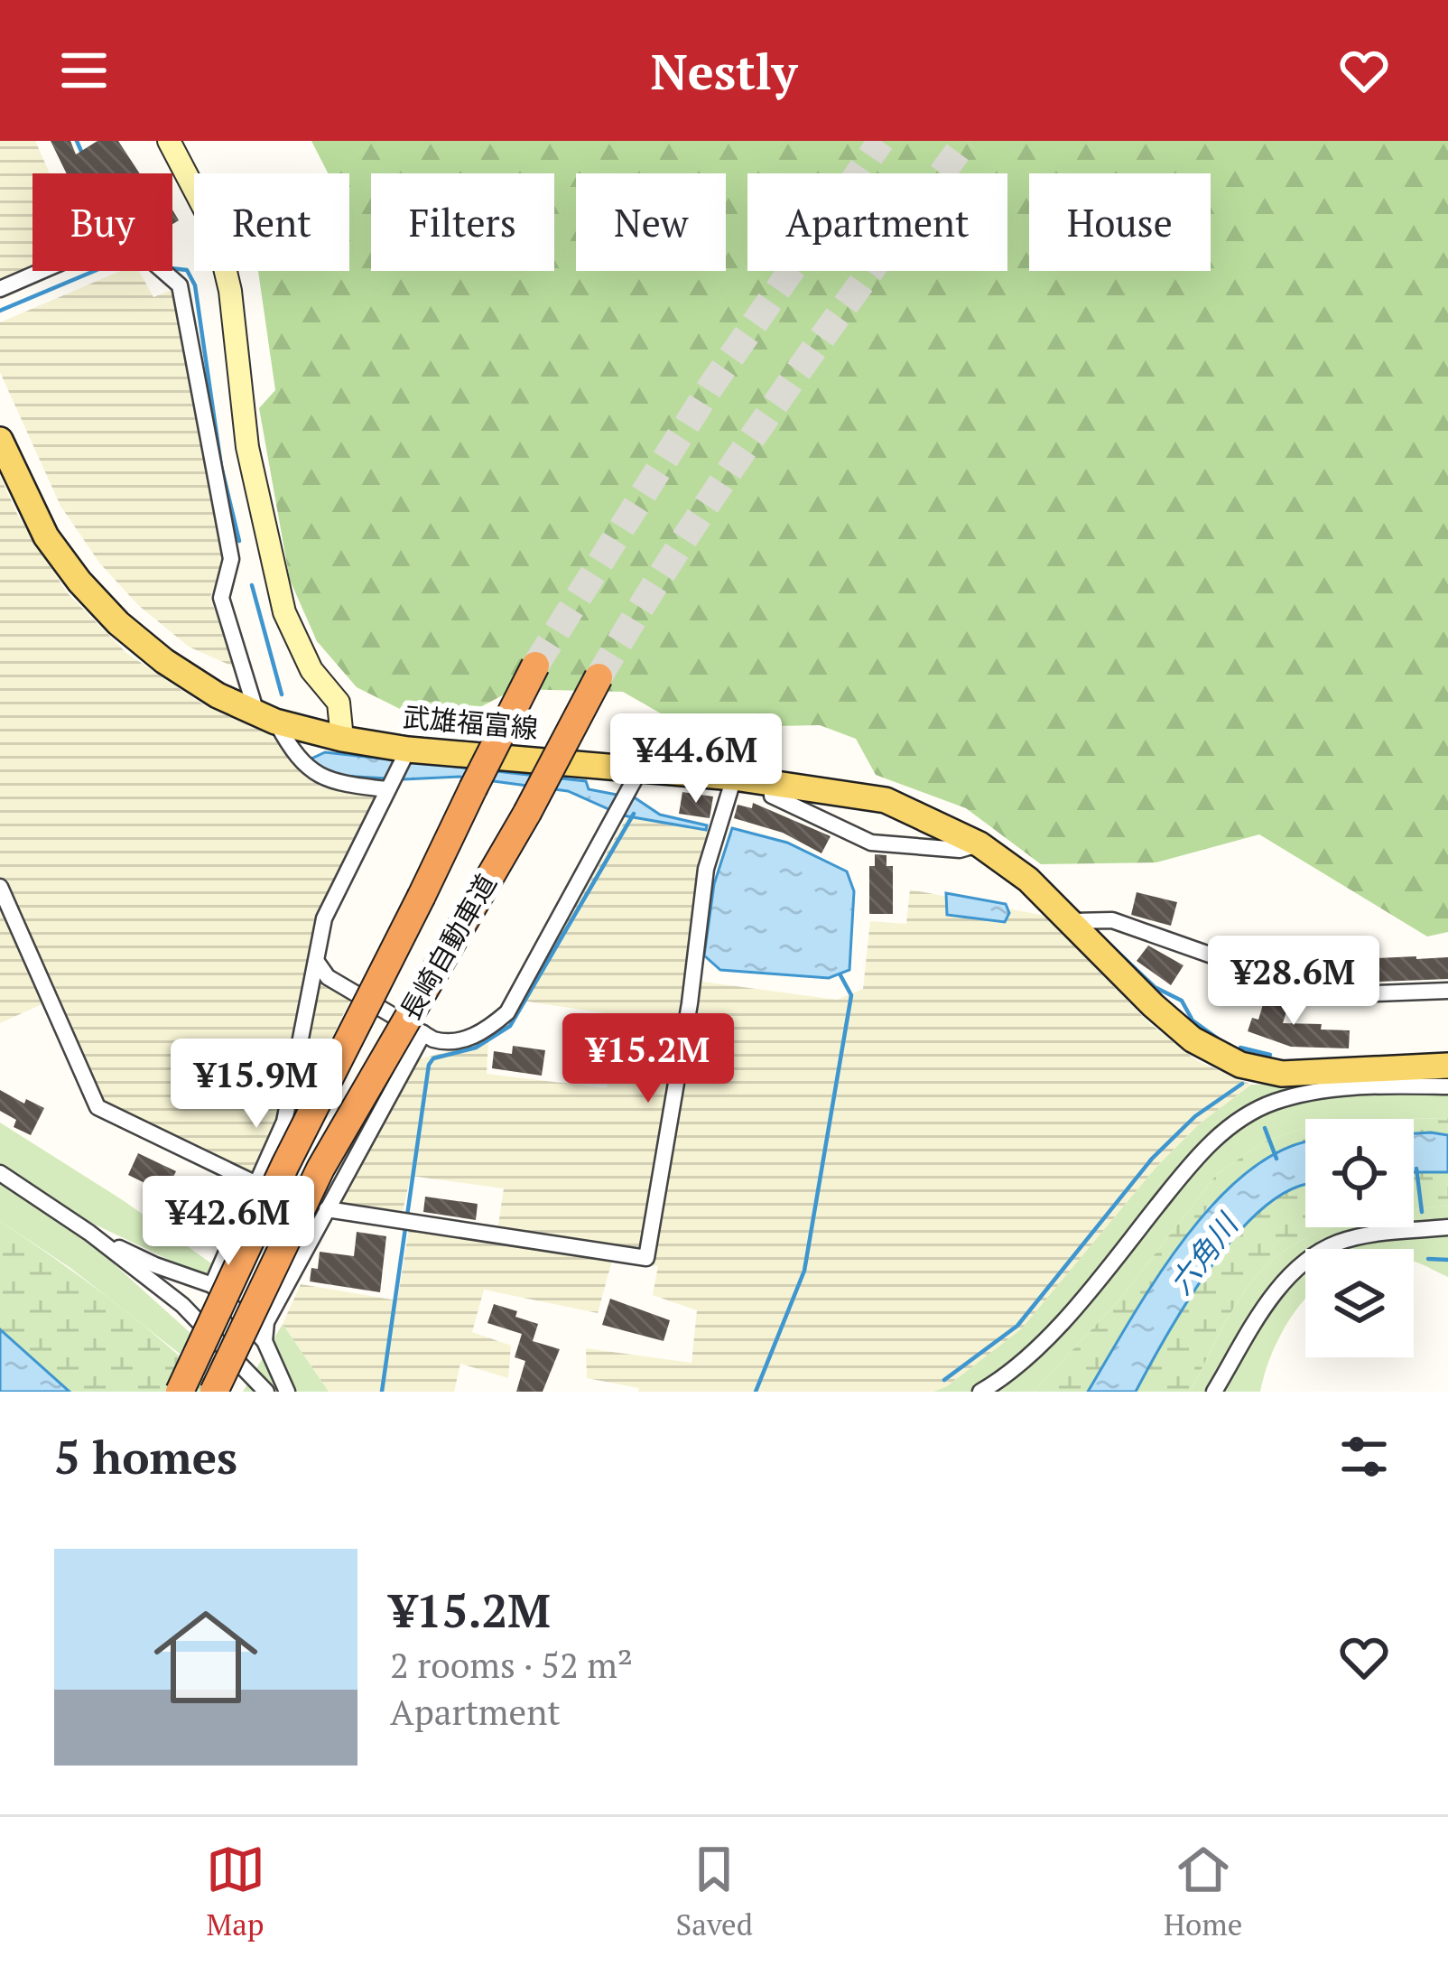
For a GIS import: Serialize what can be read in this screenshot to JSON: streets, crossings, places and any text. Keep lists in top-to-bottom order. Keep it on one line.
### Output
{"streets":{"highway":["長崎自動車道"],"main road":["武雄福富線"]},"water":["六角川"],"page":{"header":"Nestly","chip":["Buy","Rent","Filters","New","Apartment","House"],"price":["¥44.6M","¥28.6M","¥15.2M","¥15.9M","¥42.6M"],"heading":"5 homes","list":[{"name":"¥15.2M","note":"2 rooms · 52 m² · Apartment"}],"tabs":["Map","Saved","Home"]}}
